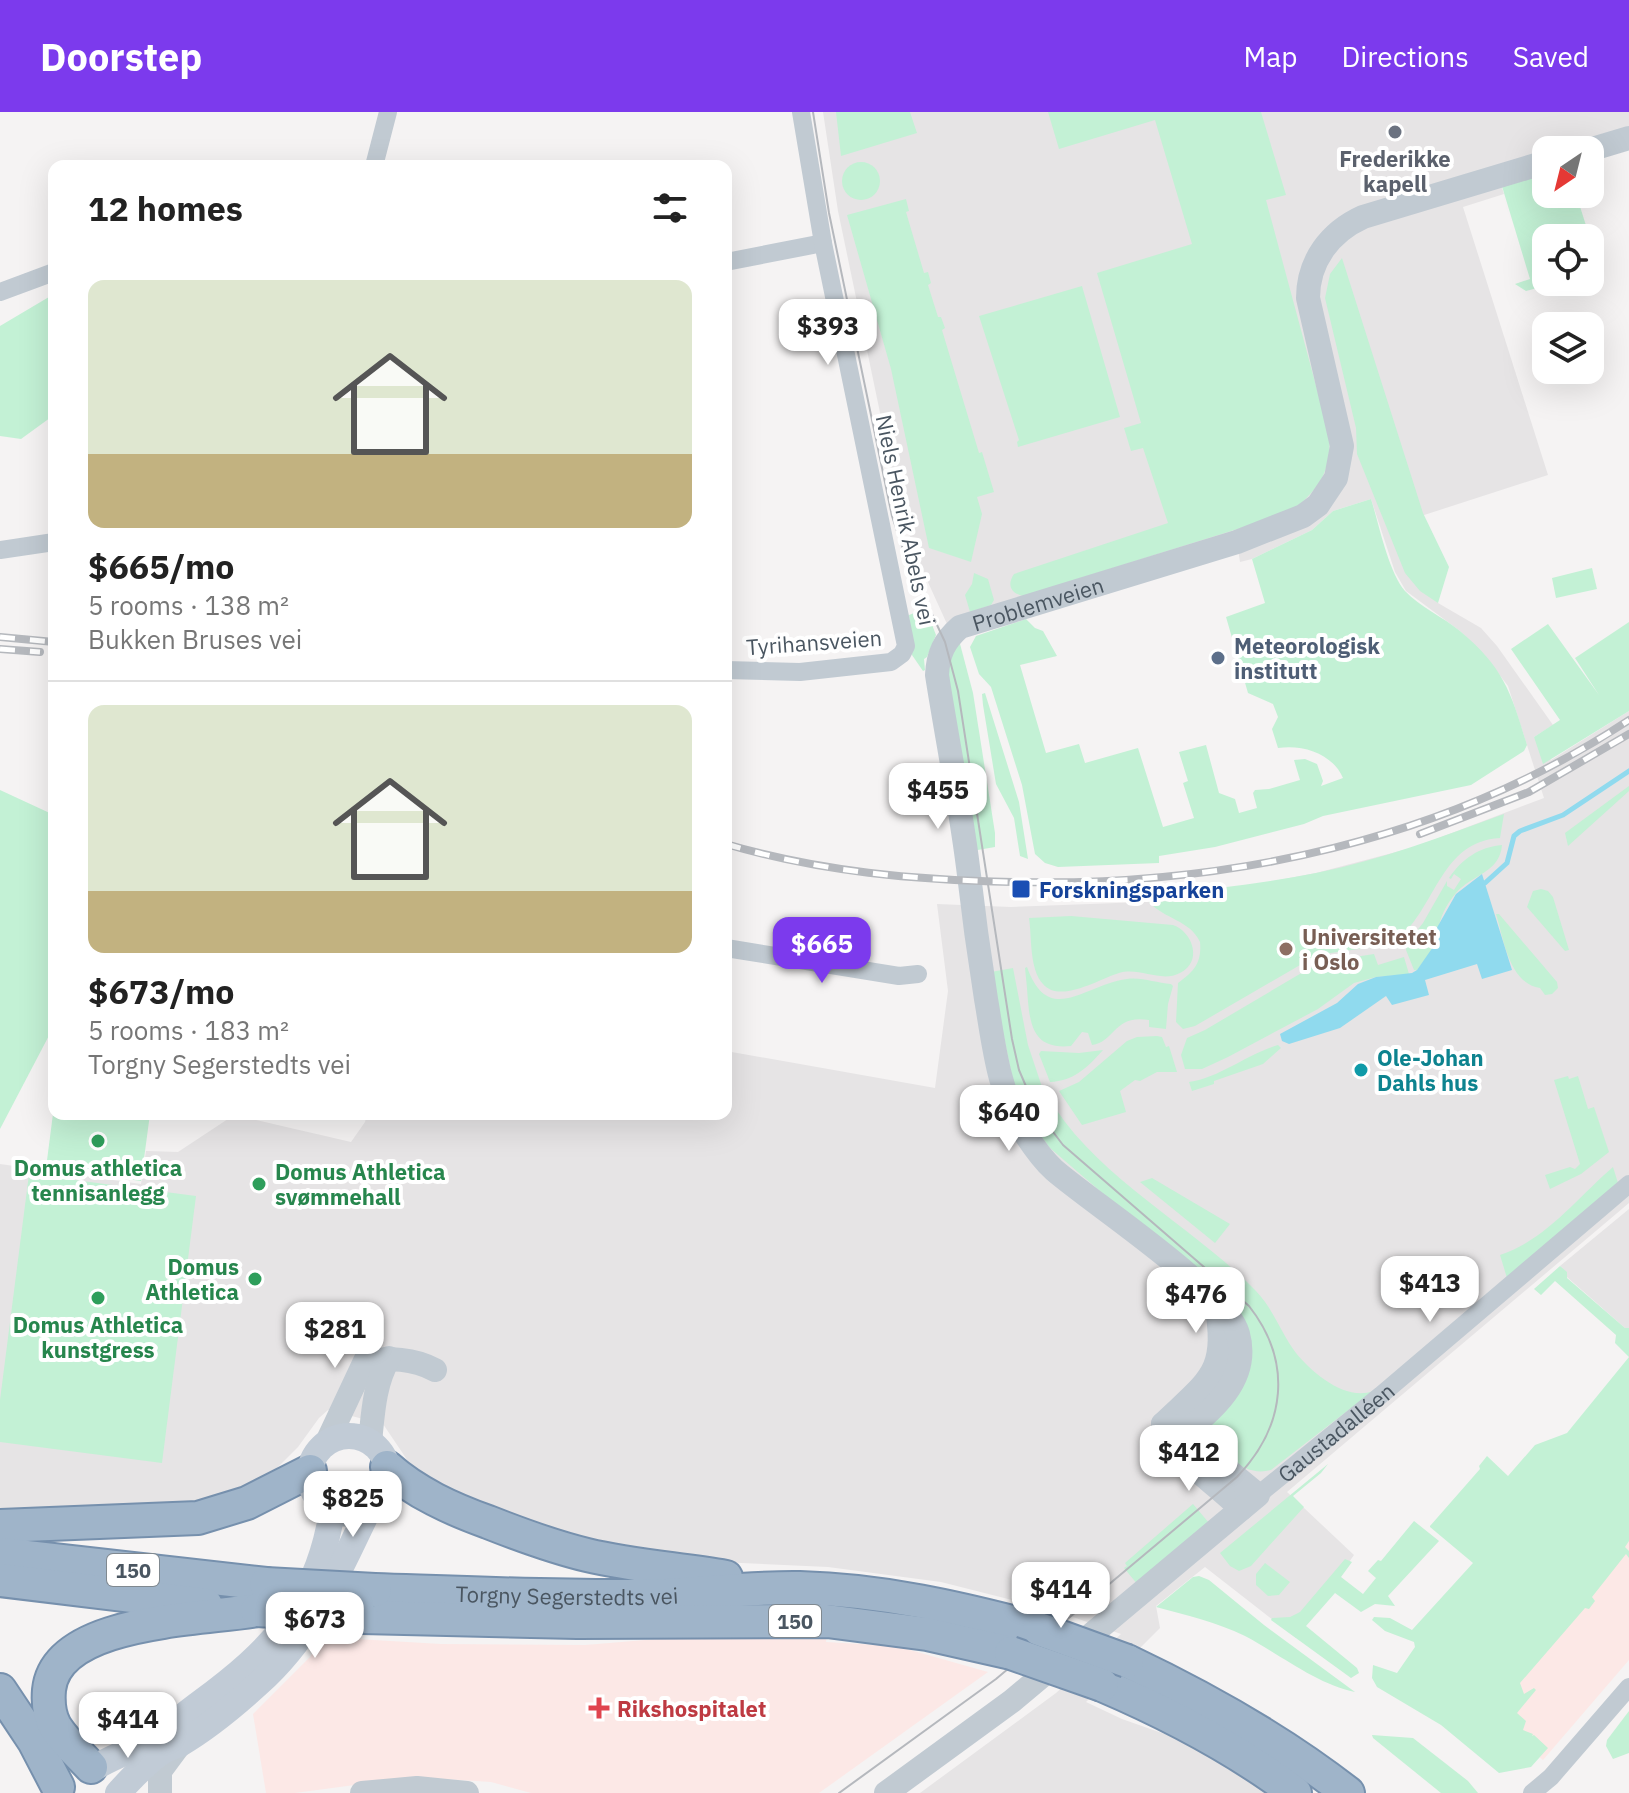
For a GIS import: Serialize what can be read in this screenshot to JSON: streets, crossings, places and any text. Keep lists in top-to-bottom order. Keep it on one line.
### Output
{"streets":{"highway":["150","Torgny Segerstedts vei"],"street":["Niels Henrik Abels vei","Problemveien","Tyrihansveien","Gaustadalléen"]},"crossings":[["Niels Henrik Abels vei","Tyrihansveien"],["Problemveien","Gaustadalléen"],["150","Torgny Segerstedts vei"]],"places":{"other":["Frederikke kapell","Meteorologisk institutt","Universitetet i Oslo","Ole-Johan Dahls hus","Domus athletica tennisanlegg","Domus Athletica svømmehall","Domus Athletica","Domus Athletica kunstgress"],"transit":["Forskningsparken"],"health":["Rikshospitalet"]},"north":"bottom left","page":{"header":"Doorstep","nav":["Map","Directions","Saved"],"heading":"12 homes","list":[{"name":"$665/mo","note":"5 rooms · 138 m² · Bukken Bruses vei"},{"name":"$673/mo","note":"5 rooms · 183 m² · Torgny Segerstedts vei"}],"price":["$393","$455","$665","$640","$413","$476","$281","$412","$825","$414","$673","$414"]}}
